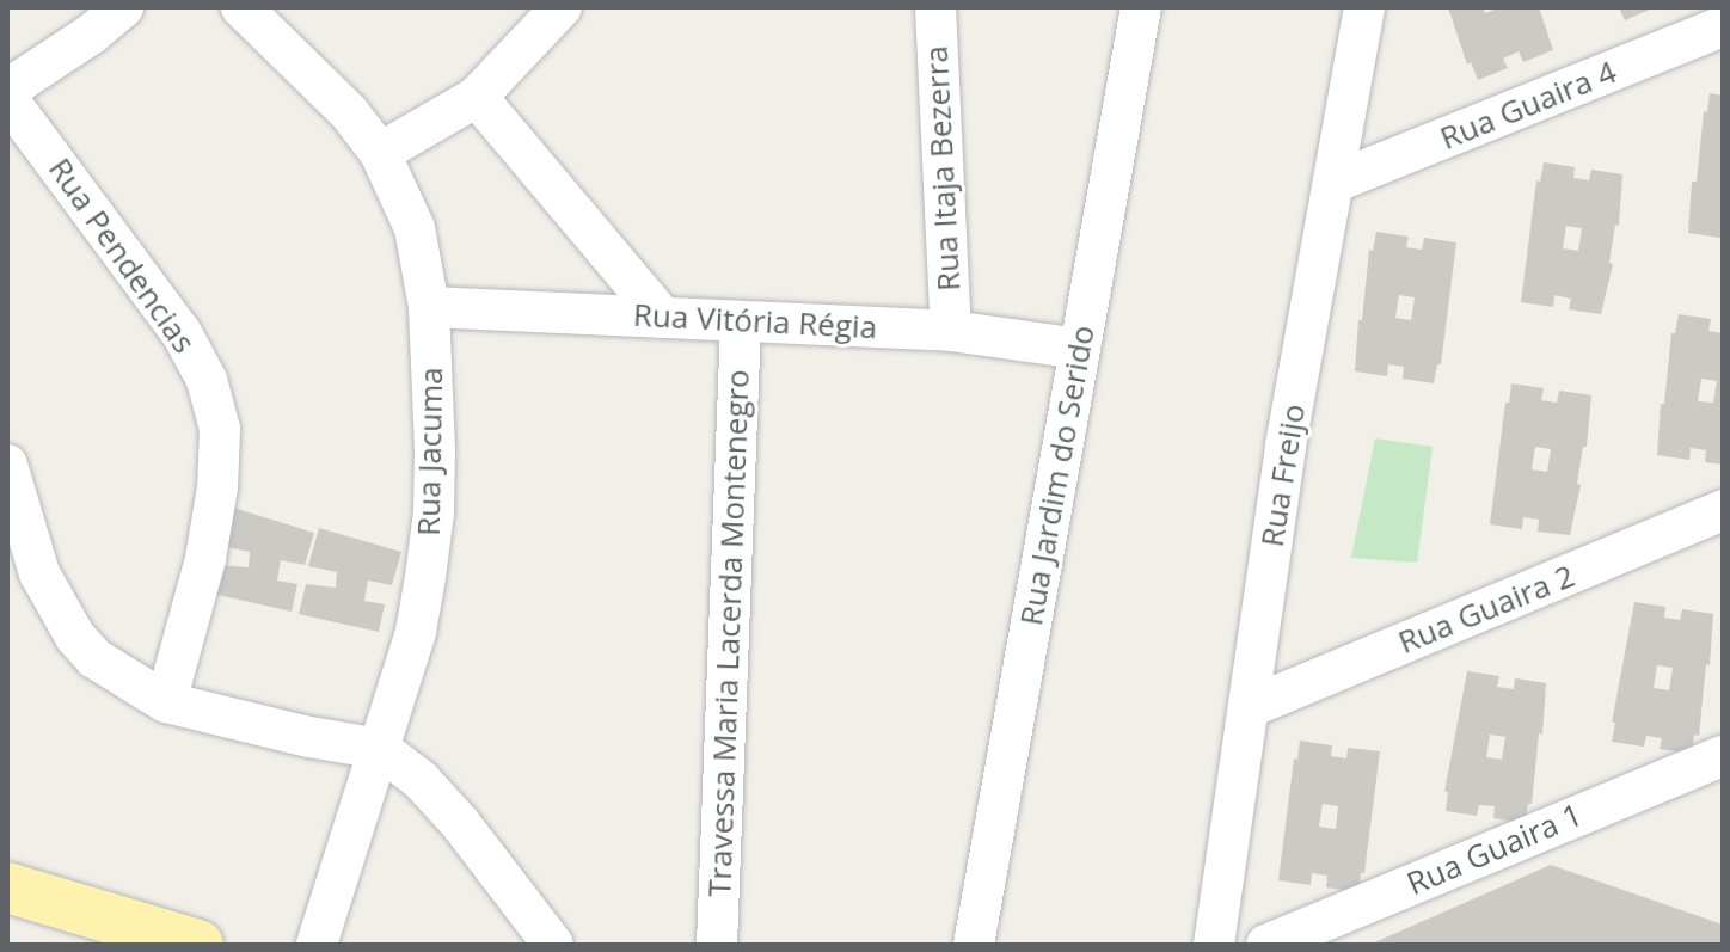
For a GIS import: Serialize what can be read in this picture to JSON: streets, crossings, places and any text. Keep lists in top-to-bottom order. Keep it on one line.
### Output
{"streets":{"street":["Rua Guaira 4","Rua Itaja Bezerra","Rua Pendencias","Rua Vitória Régia","Rua Jacuma","Rua Jardim do Serido","Rua Freijo","Rua Guaira 2","Travessa Maria Lacerda Montenegro","Rua Guaira 1"]},"crossings":[["Rua Guaira 4","Rua Freijo"],["Rua Itaja Bezerra","Rua Vitória Régia"],["Rua Vitória Régia","Rua Jacuma"],["Rua Vitória Régia","Rua Jardim do Serido"],["Rua Vitória Régia","Travessa Maria Lacerda Montenegro"],["Rua Freijo","Rua Guaira 2"]]}
